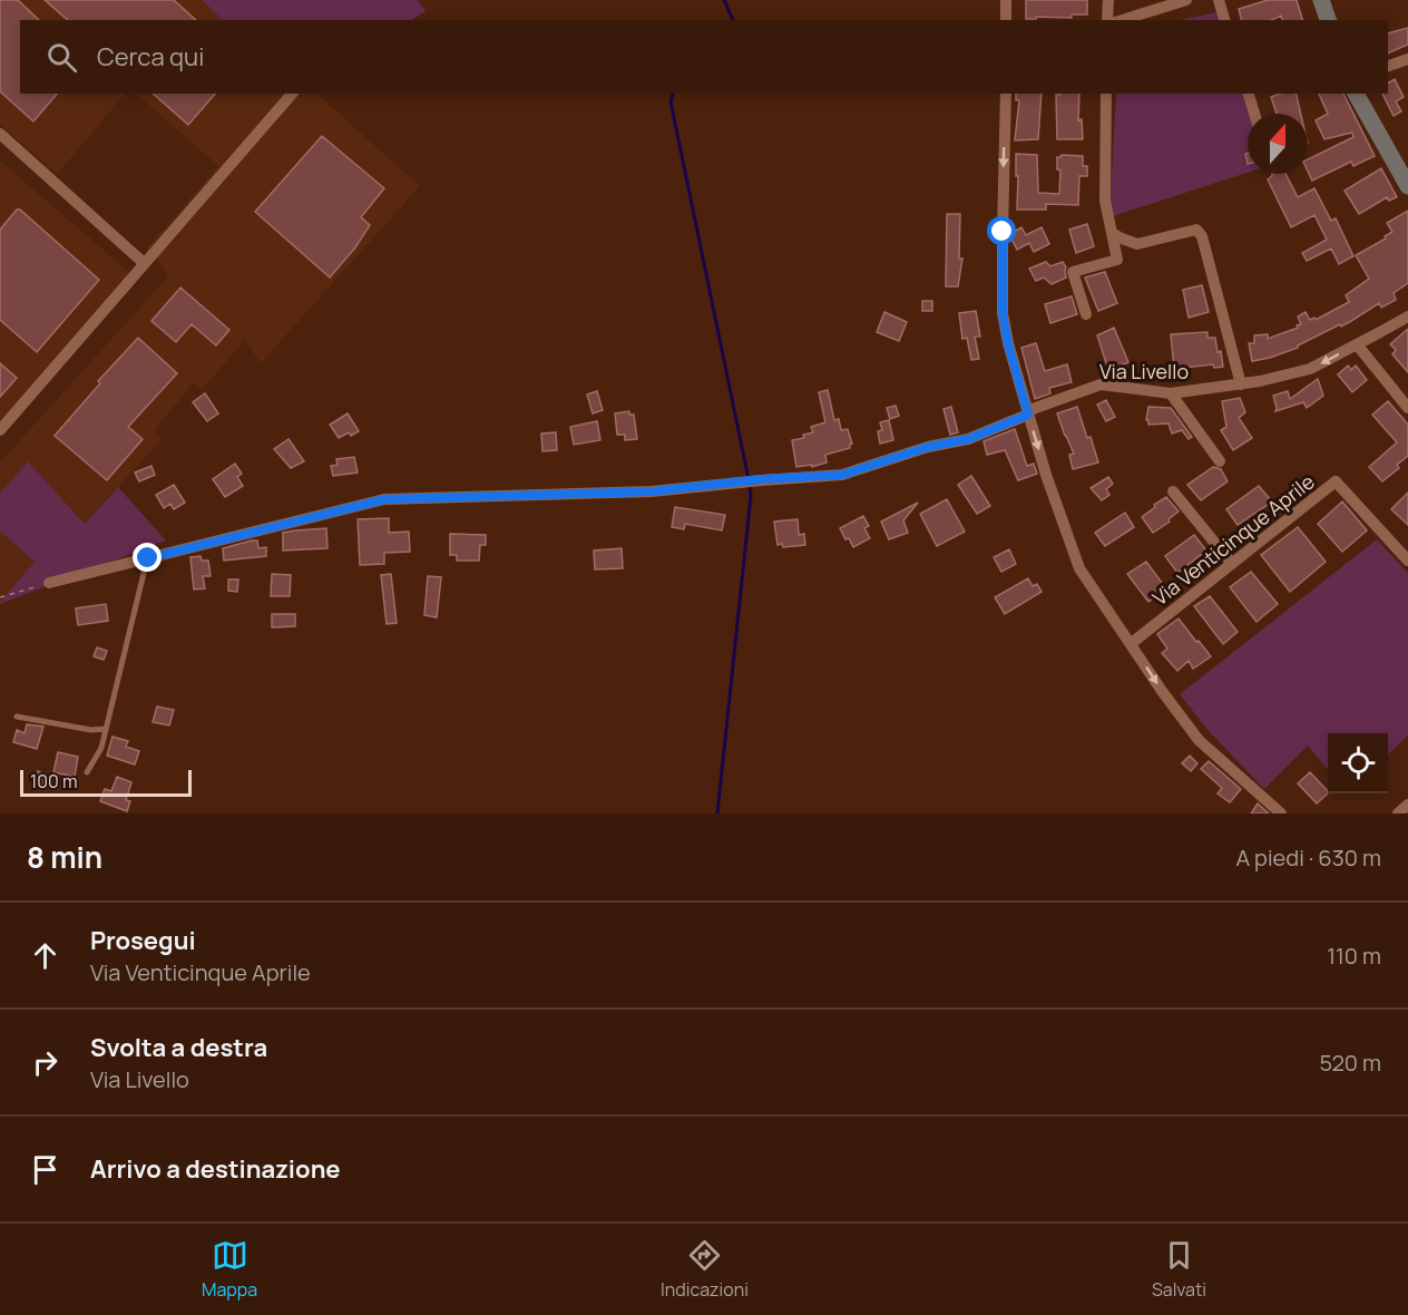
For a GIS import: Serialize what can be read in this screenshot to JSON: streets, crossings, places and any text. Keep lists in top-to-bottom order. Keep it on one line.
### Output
{"streets":{"street":["Via Livello","Via Venticinque Aprile"]},"scale_bar":"100 m","north":"top","page":{"search":"Cerca qui","scale":"100 m","heading":["8 min","A piedi · 630 m"],"list":[["Prosegui","Via Venticinque Aprile","110 m"],["Svolta a destra","Via Livello","520 m"],"Arrivo a destinazione"],"nav":["Mappa","Indicazioni","Salvati"]}}
